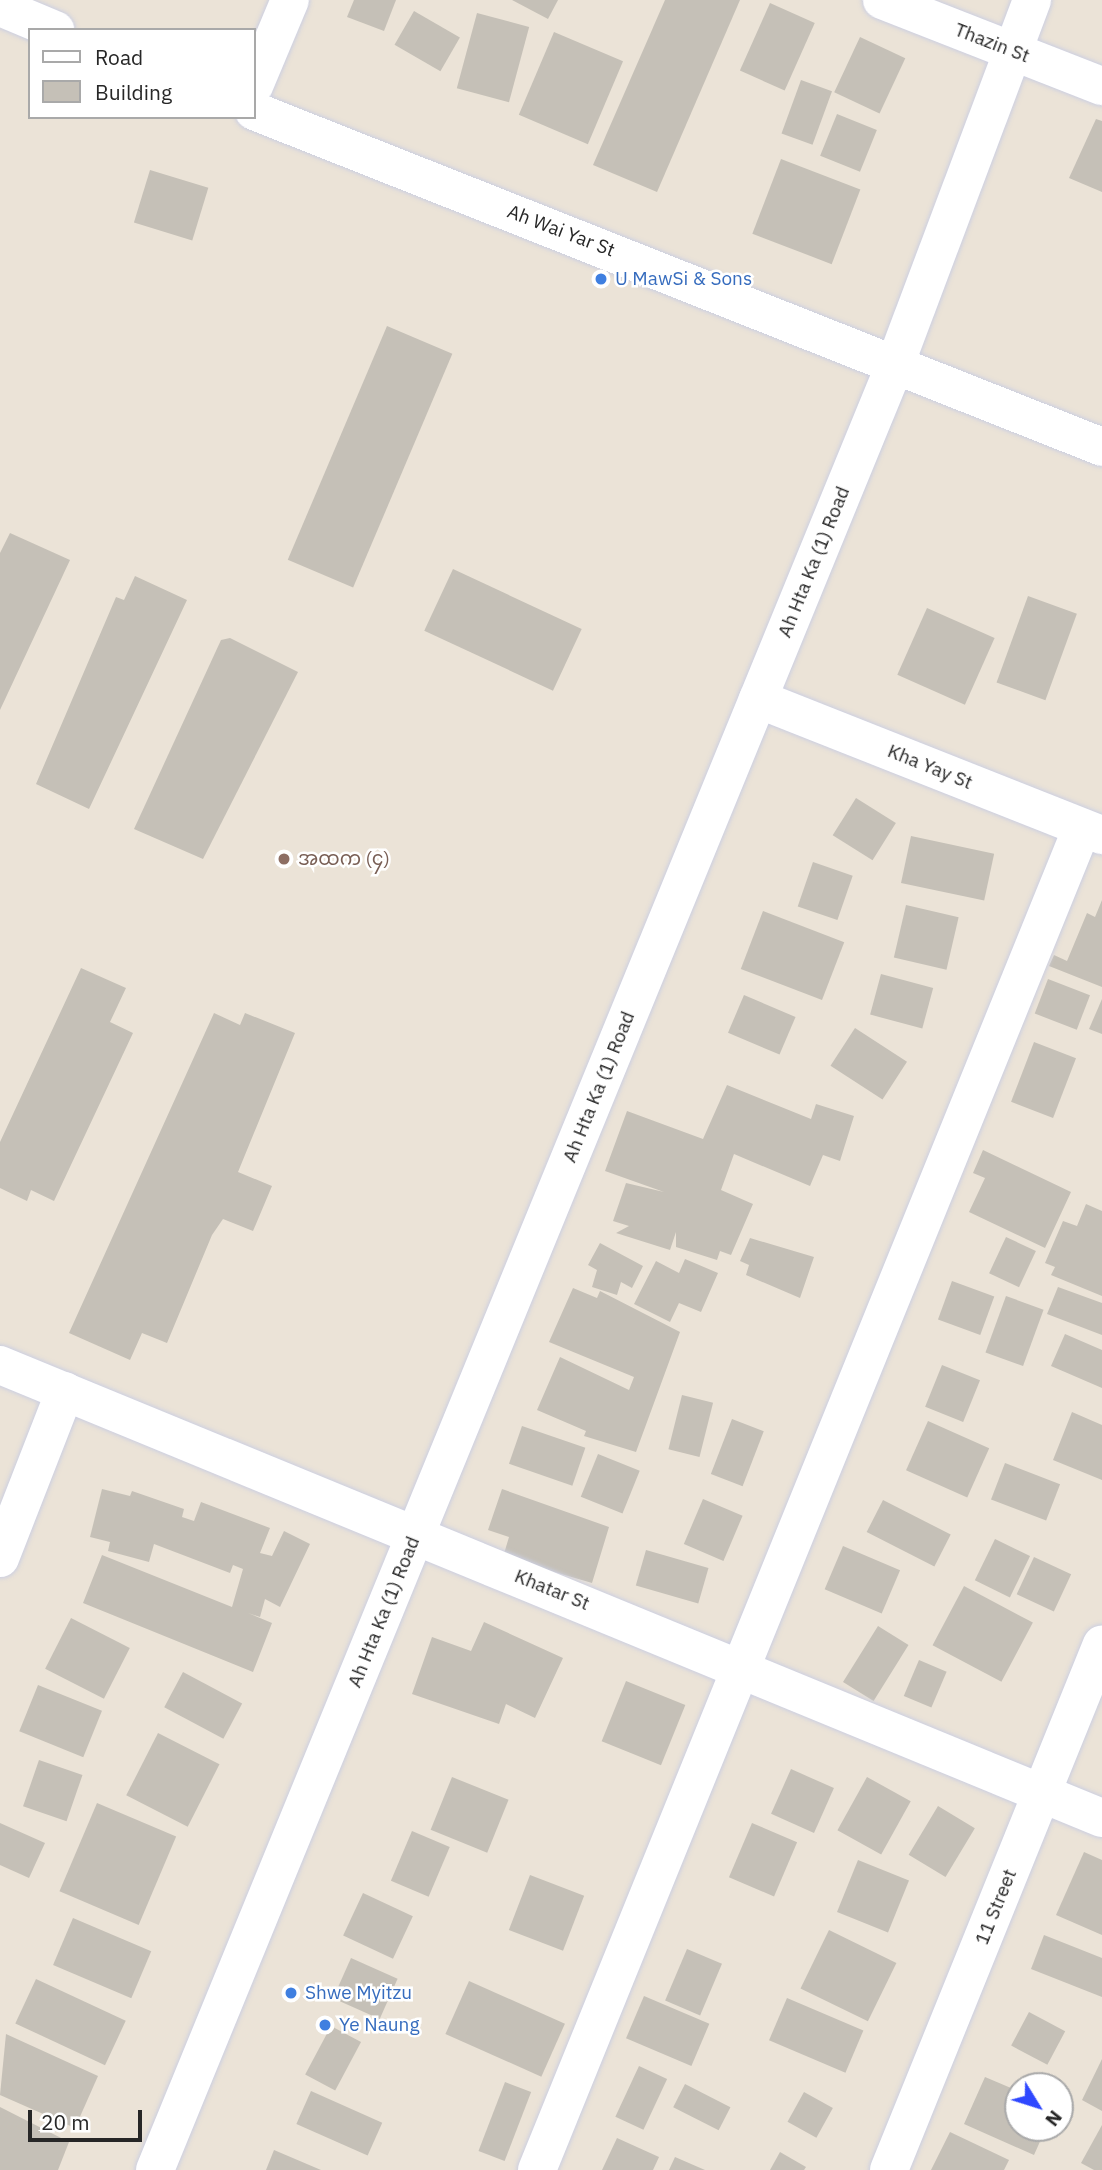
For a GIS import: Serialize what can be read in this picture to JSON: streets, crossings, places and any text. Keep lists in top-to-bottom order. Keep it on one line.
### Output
{"streets":{"street":["Thazin St","Ah Wai Yar St","Ah Hta Ka (1) Road","Kha Yay St","Khatar St","11 Street"]},"crossings":[["Thazin St","Ah Hta Ka (1) Road"],["Ah Wai Yar St","Ah Hta Ka (1) Road"],["Ah Hta Ka (1) Road","Kha Yay St"],["Ah Hta Ka (1) Road","Khatar St"],["Khatar St","11 Street"]],"places":["U MawSi & Sons","အထက (၄)","Shwe Myitzu","Ye Naung"],"legend":["Road","Building"],"scale_bar":"20 m","north":"bottom right"}
